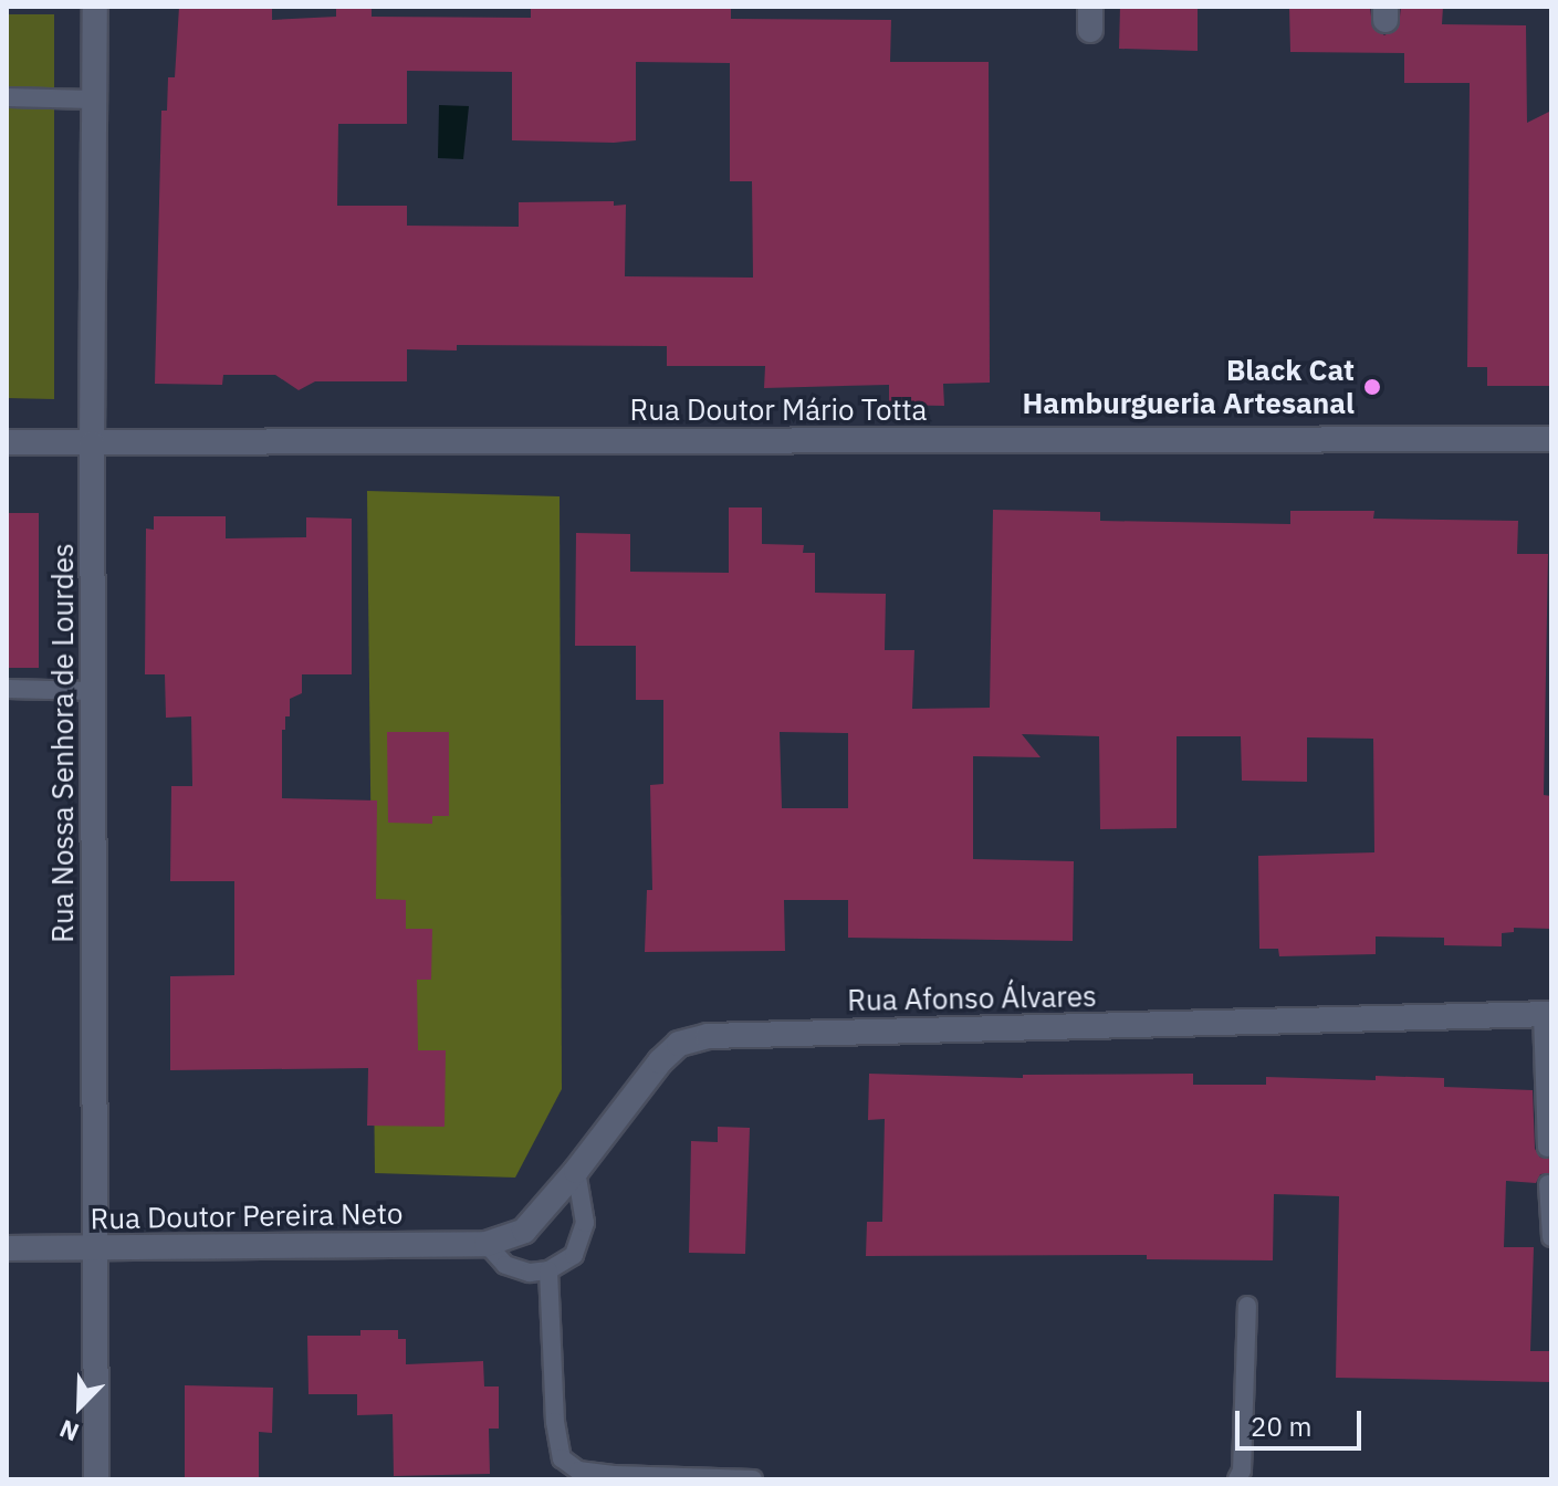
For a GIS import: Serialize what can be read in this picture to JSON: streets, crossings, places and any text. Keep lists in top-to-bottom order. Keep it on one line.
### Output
{"streets":{"street":["Rua Doutor Mário Totta","Rua Nossa Senhora de Lourdes","Rua Afonso Álvares","Rua Doutor Pereira Neto"]},"crossings":[["Rua Doutor Mário Totta","Rua Nossa Senhora de Lourdes"],["Rua Nossa Senhora de Lourdes","Rua Doutor Pereira Neto"],["Rua Afonso Álvares","Rua Doutor Pereira Neto"]],"places":["Black Cat Hamburgueria Artesanal"],"scale_bar":"20 m","north":"bottom left"}
